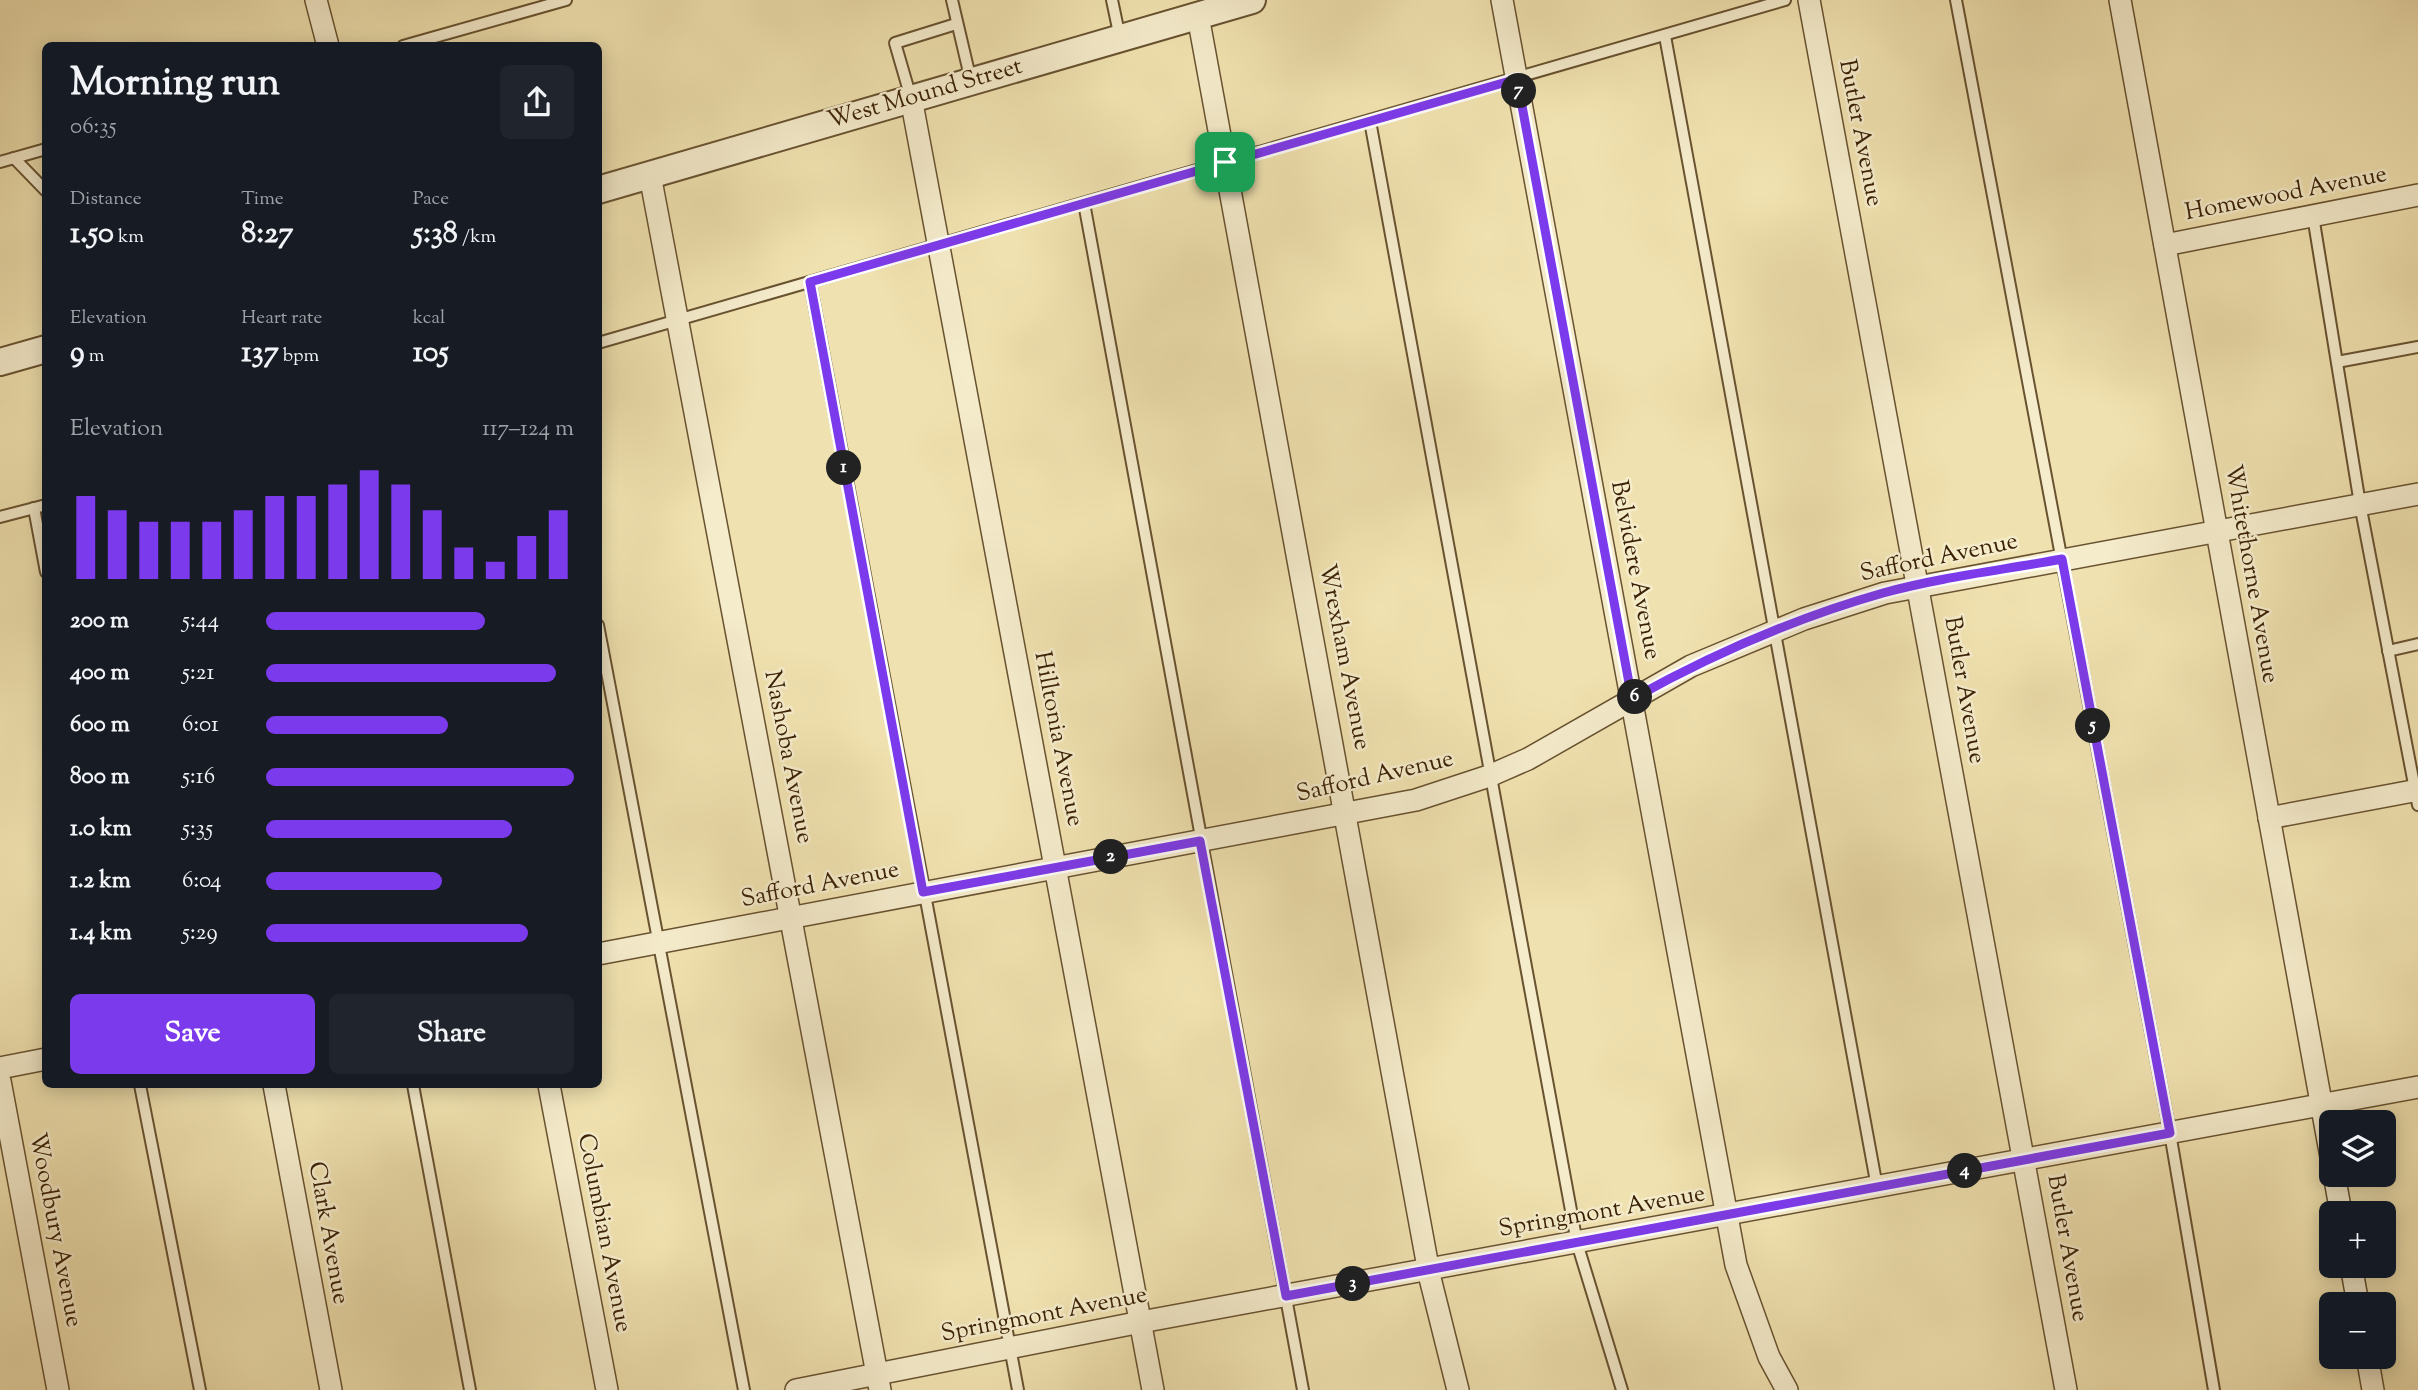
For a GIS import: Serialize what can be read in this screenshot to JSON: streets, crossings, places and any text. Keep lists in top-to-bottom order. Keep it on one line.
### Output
{"streets":{"street":["West Mound Street","Butler Avenue","Homewood Avenue","Safford Avenue","Belvidere Avenue","Whitethorne Avenue","Wrexham Avenue","Hilltonia Avenue","Nashoba Avenue","Springmont Avenue","Woodbury Avenue","Clark Avenue","Columbian Avenue"]},"crossings":[["West Mound Street","Wrexham Avenue"],["West Mound Street","Hilltonia Avenue"],["West Mound Street","Nashoba Avenue"],["Butler Avenue","Safford Avenue"],["Butler Avenue","Springmont Avenue"],["Homewood Avenue","Whitethorne Avenue"],["Safford Avenue","Belvidere Avenue"],["Safford Avenue","Whitethorne Avenue"],["Safford Avenue","Wrexham Avenue"],["Safford Avenue","Hilltonia Avenue"],["Safford Avenue","Nashoba Avenue"],["Belvidere Avenue","Springmont Avenue"],["Whitethorne Avenue","Springmont Avenue"],["Wrexham Avenue","Springmont Avenue"],["Hilltonia Avenue","Springmont Avenue"],["Nashoba Avenue","Springmont Avenue"]],"page":{"heading":["Morning run","06:35"],"pins":["7","1","6","5","2","4","3"],"stats":[["Distance","1.50 km"],["Time","8:27"],["Pace","5:38 /km"],["Elevation","9 m"],["Heart rate","137 bpm"],["kcal","105"]],"chart":["Elevation","117–124 m"],"list":[{"name":"200 m","note":"5:44"},{"name":"400 m","note":"5:21"},{"name":"600 m","note":"6:01"},{"name":"800 m","note":"5:16"},{"name":"1.0 km","note":"5:35"},{"name":"1.2 km","note":"6:04"},{"name":"1.4 km","note":"5:29"}],"buttons":["Save","Share"],"map_buttons":["+","−"]}}
